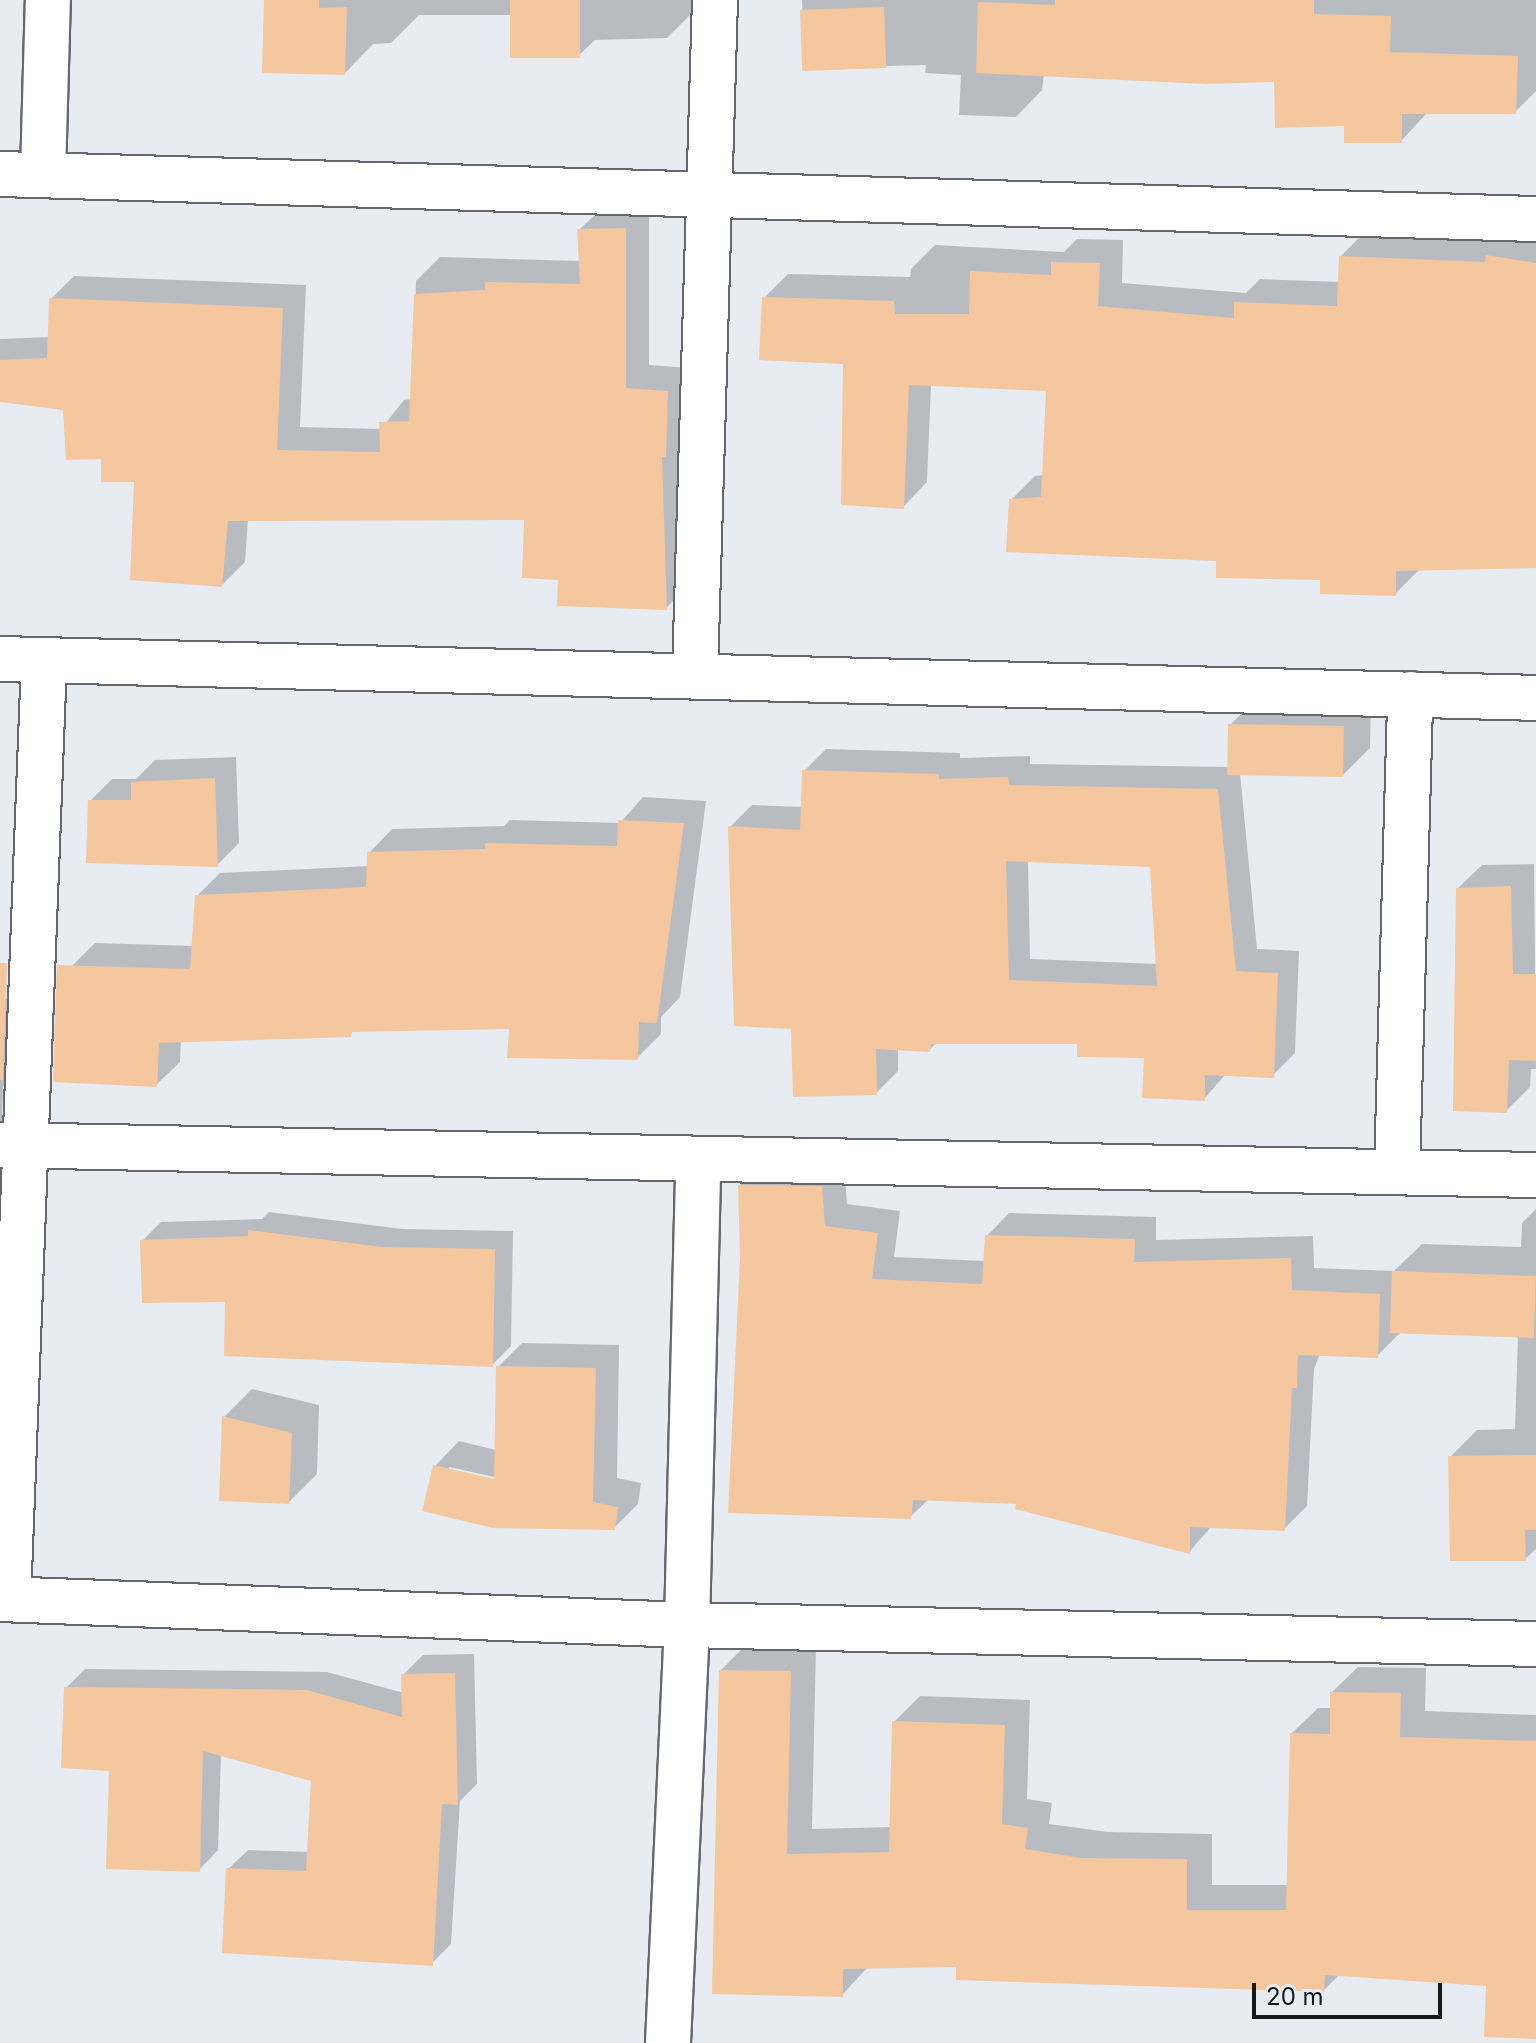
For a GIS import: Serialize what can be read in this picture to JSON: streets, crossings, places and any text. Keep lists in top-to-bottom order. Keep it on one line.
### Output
{"scale_bar":"20 m"}
